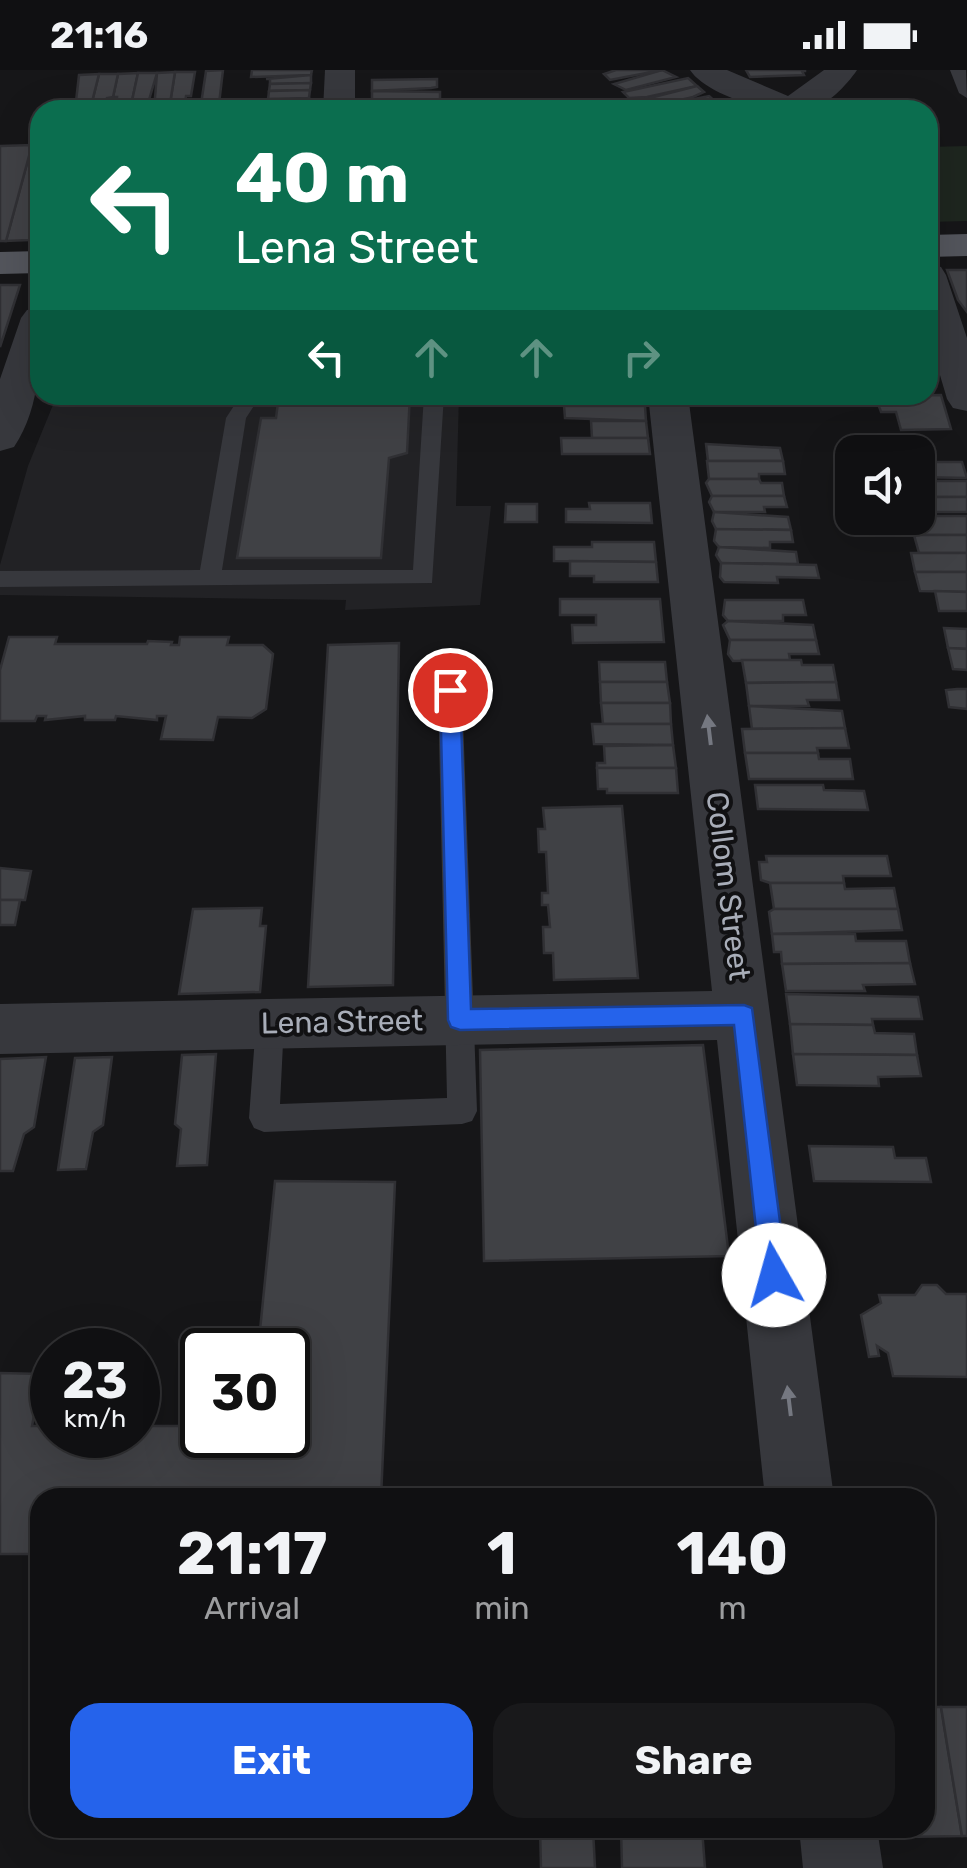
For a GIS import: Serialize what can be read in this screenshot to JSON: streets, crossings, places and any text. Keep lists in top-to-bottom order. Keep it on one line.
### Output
{"streets":{"street":["Collom Street","Lena Street"]},"crossings":[["Collom Street","Lena Street"]],"one_way":["Collom Street"],"page":{"status":"21:16","turn":["40 m","Lena Street"],"speed":"23 km/h","limit":"30","eta":["21:17","Arrival","1","min","140","m"],"buttons":["Exit","Share"]}}
